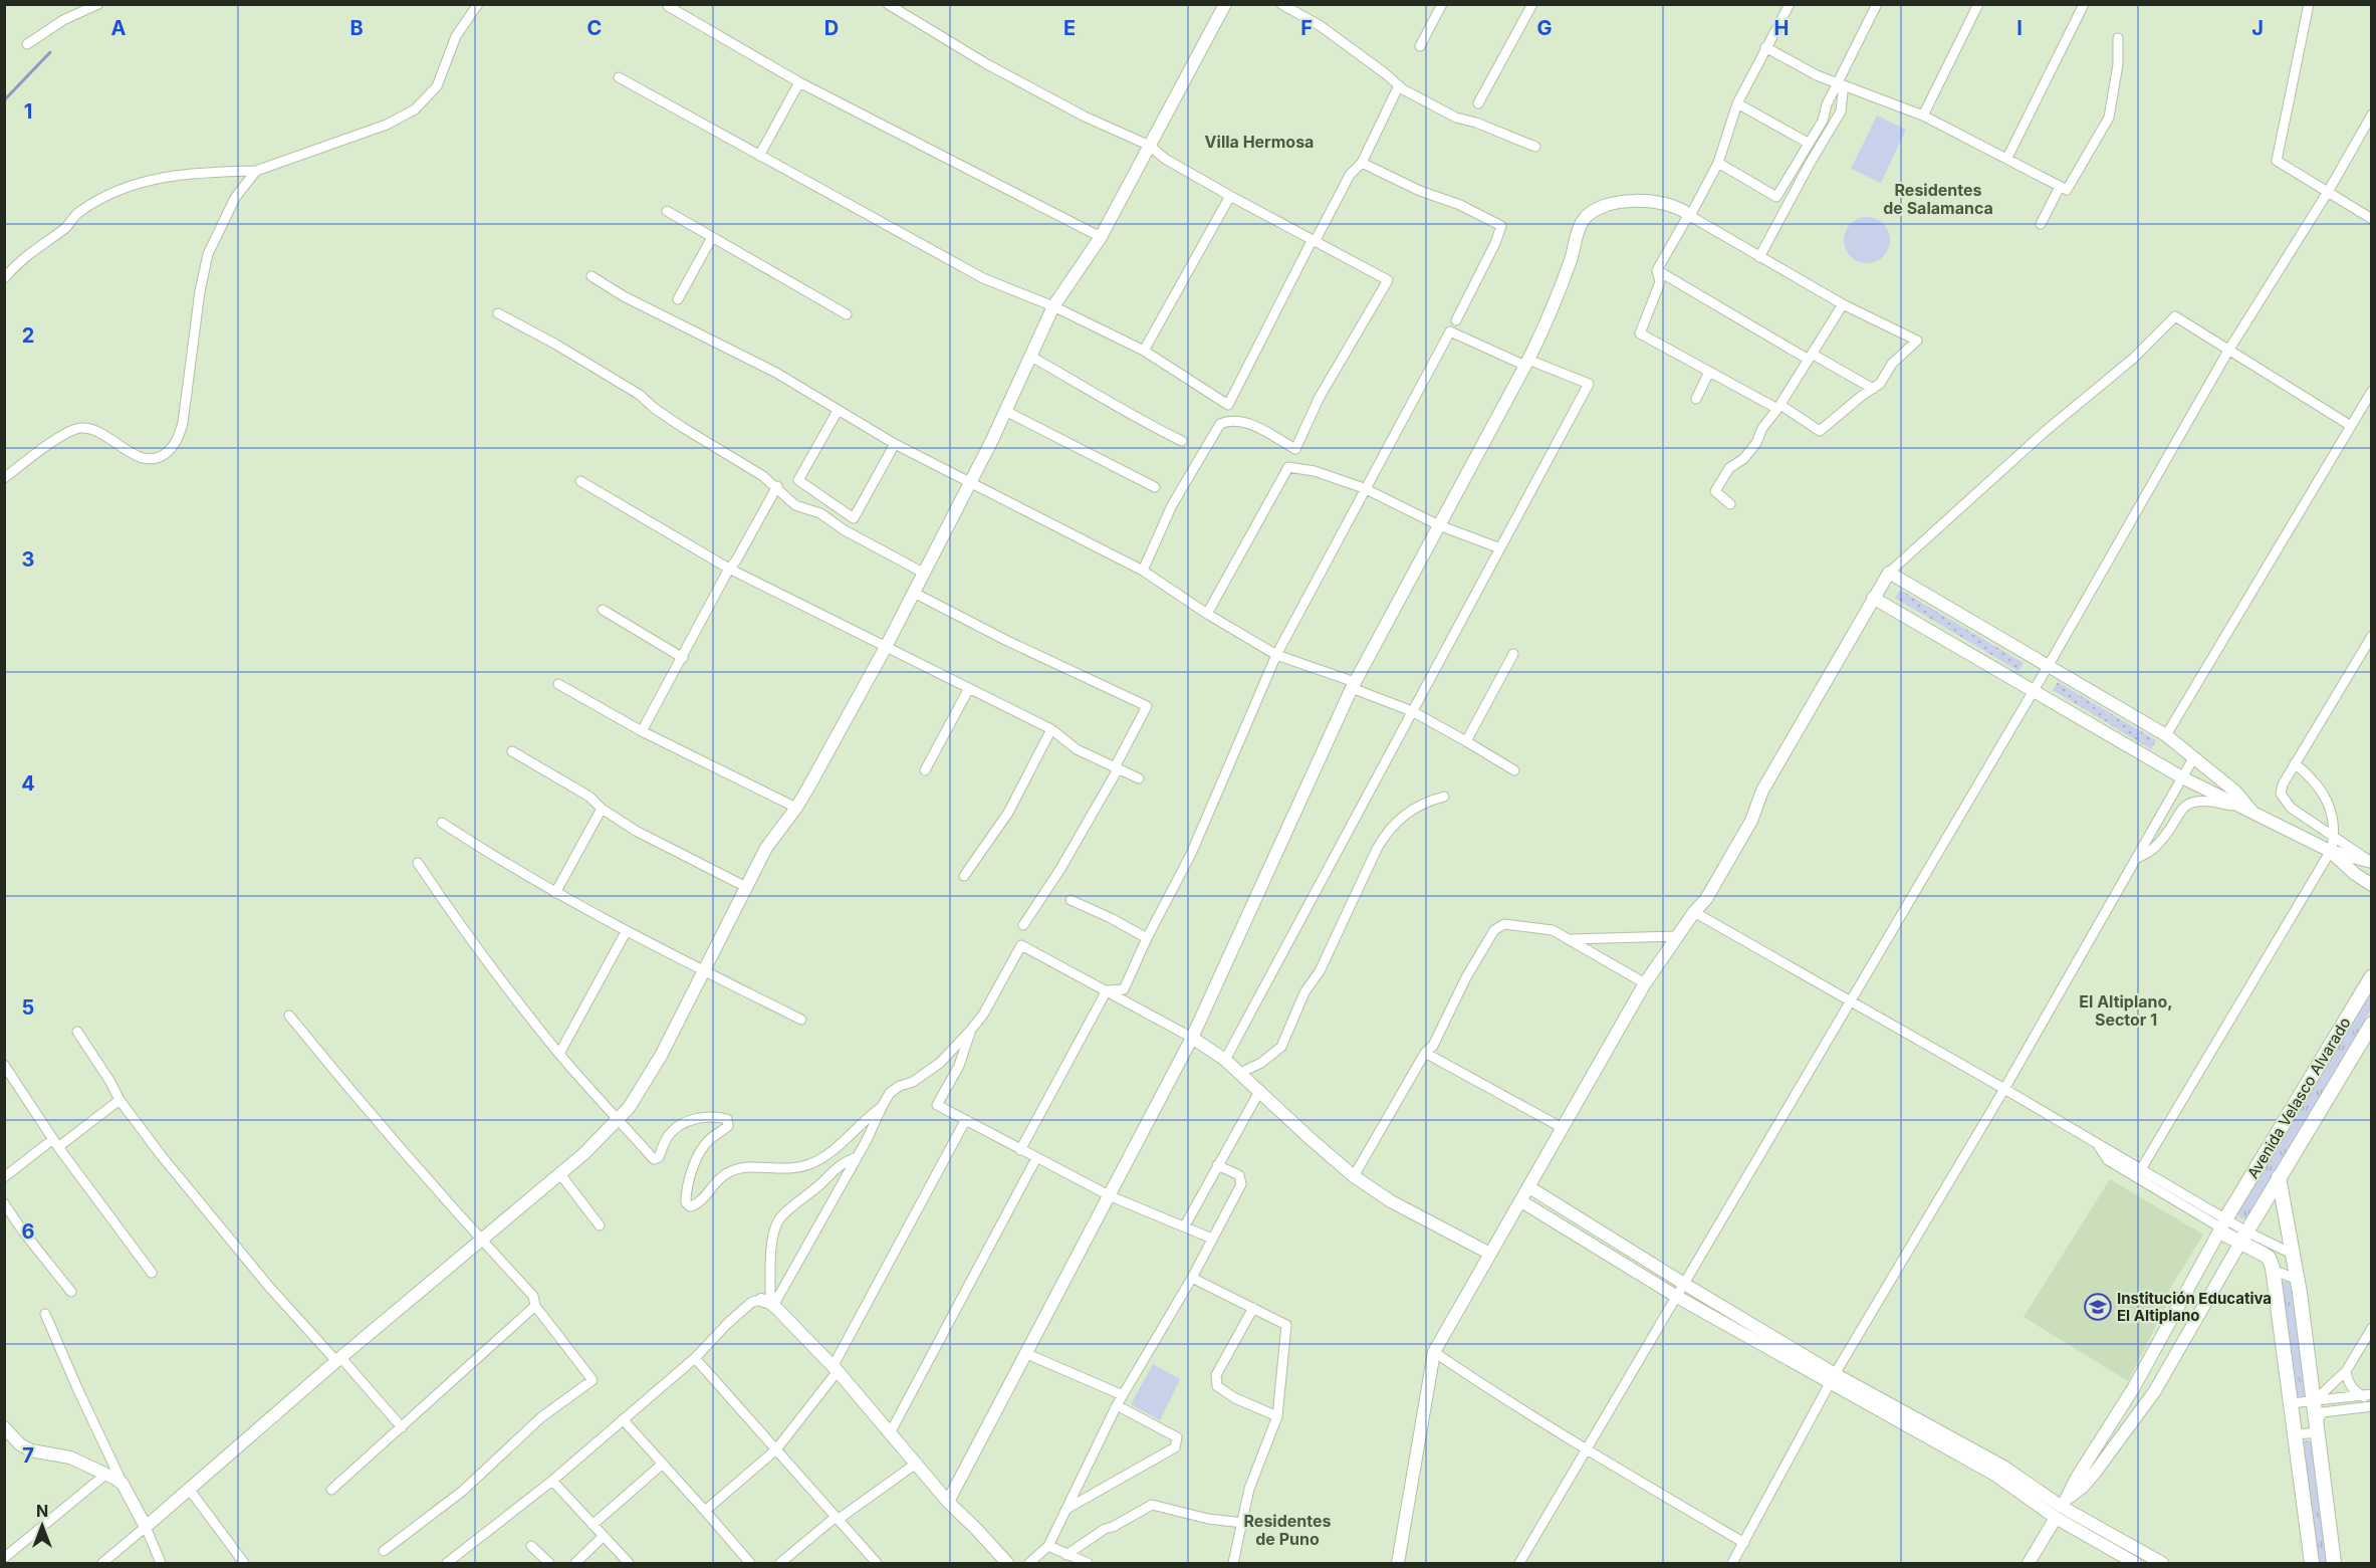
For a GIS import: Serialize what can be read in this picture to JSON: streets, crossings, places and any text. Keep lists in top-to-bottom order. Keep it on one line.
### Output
{"streets":{"main road":["Avenida Velasco Alvarado"]},"districts":["Villa Hermosa","Residentes de Salamanca","El Altiplano, Sector 1","Residentes de Puno"],"places":{"school or university":["Institución Educativa El Altiplano"]},"north":"top","grid":{"columns":["A","B","C","D","E","F","G","H","I","J"],"rows":["1","2","3","4","5","6","7"]}}
